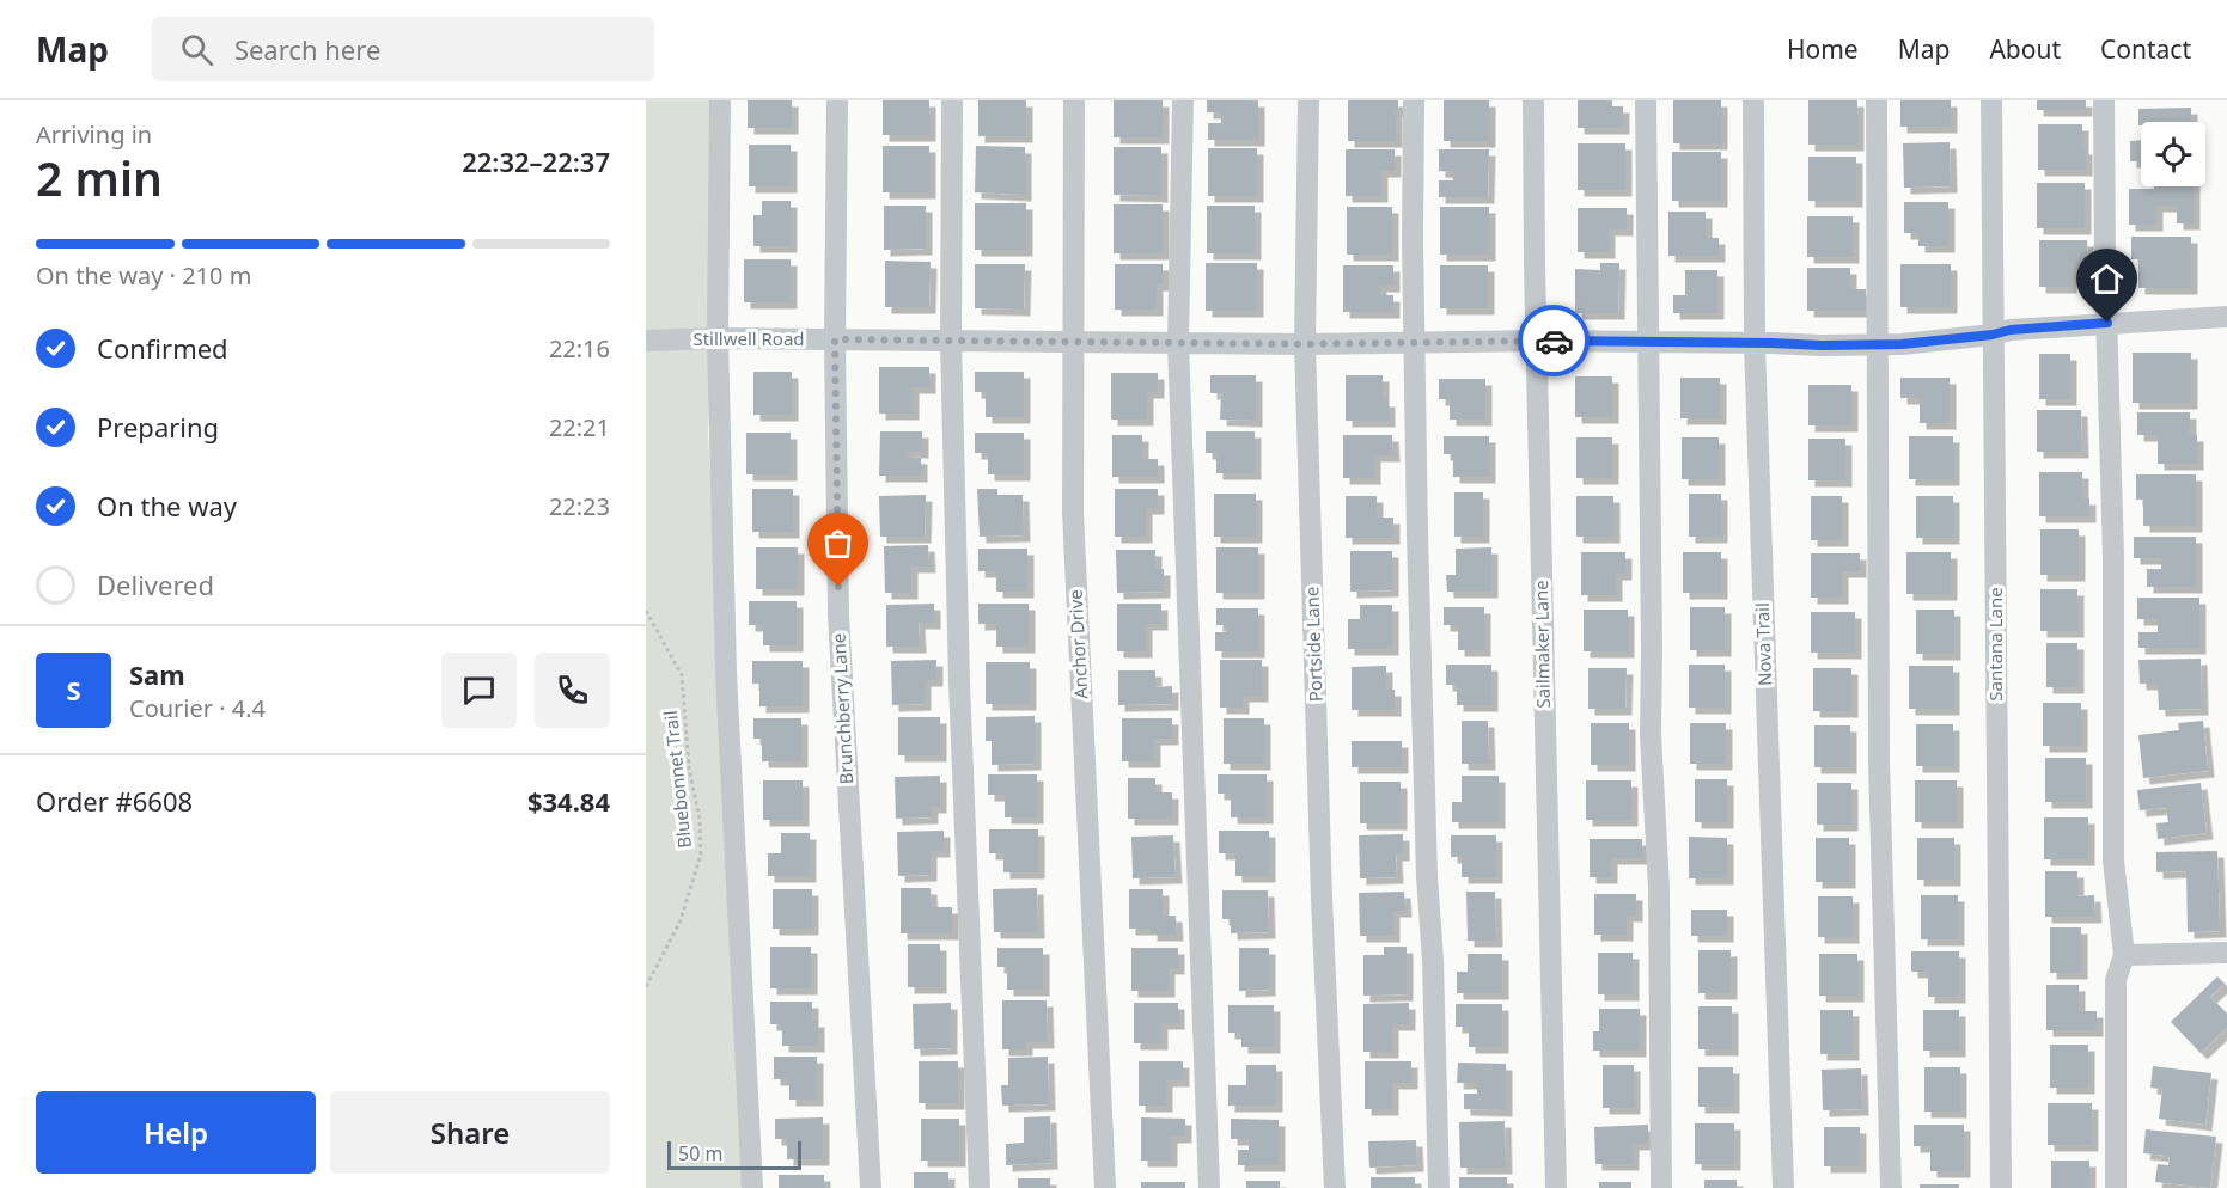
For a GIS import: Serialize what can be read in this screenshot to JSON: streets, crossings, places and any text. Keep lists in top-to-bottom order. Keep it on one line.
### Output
{"streets":{"street":["Stillwell Road","Anchor Drive","Portside Lane","Sailmaker Lane","Nova Trail","Santana Lane","Brunchberry Lane"],"path":["Bluebonnet Trail"]},"crossings":[["Stillwell Road","Anchor Drive"],["Stillwell Road","Portside Lane"],["Stillwell Road","Sailmaker Lane"],["Stillwell Road","Nova Trail"],["Stillwell Road","Santana Lane"],["Stillwell Road","Brunchberry Lane"]],"scale_bar":"50 m","page":{"header":"Map","search":"Search here","nav":["Home","Map","About","Contact"],"heading":["2 min","Arriving in","22:32–22:37"],"panel":["Sam","Courier · 4.4","Order #6608","$34.84"],"bar":"On the way · 210 m","list":[["Confirmed","22:16"],["Preparing","22:21"],["On the way","22:23"],"Delivered"],"round":"S","buttons":["Help","Share"],"scale":"50 m"}}
